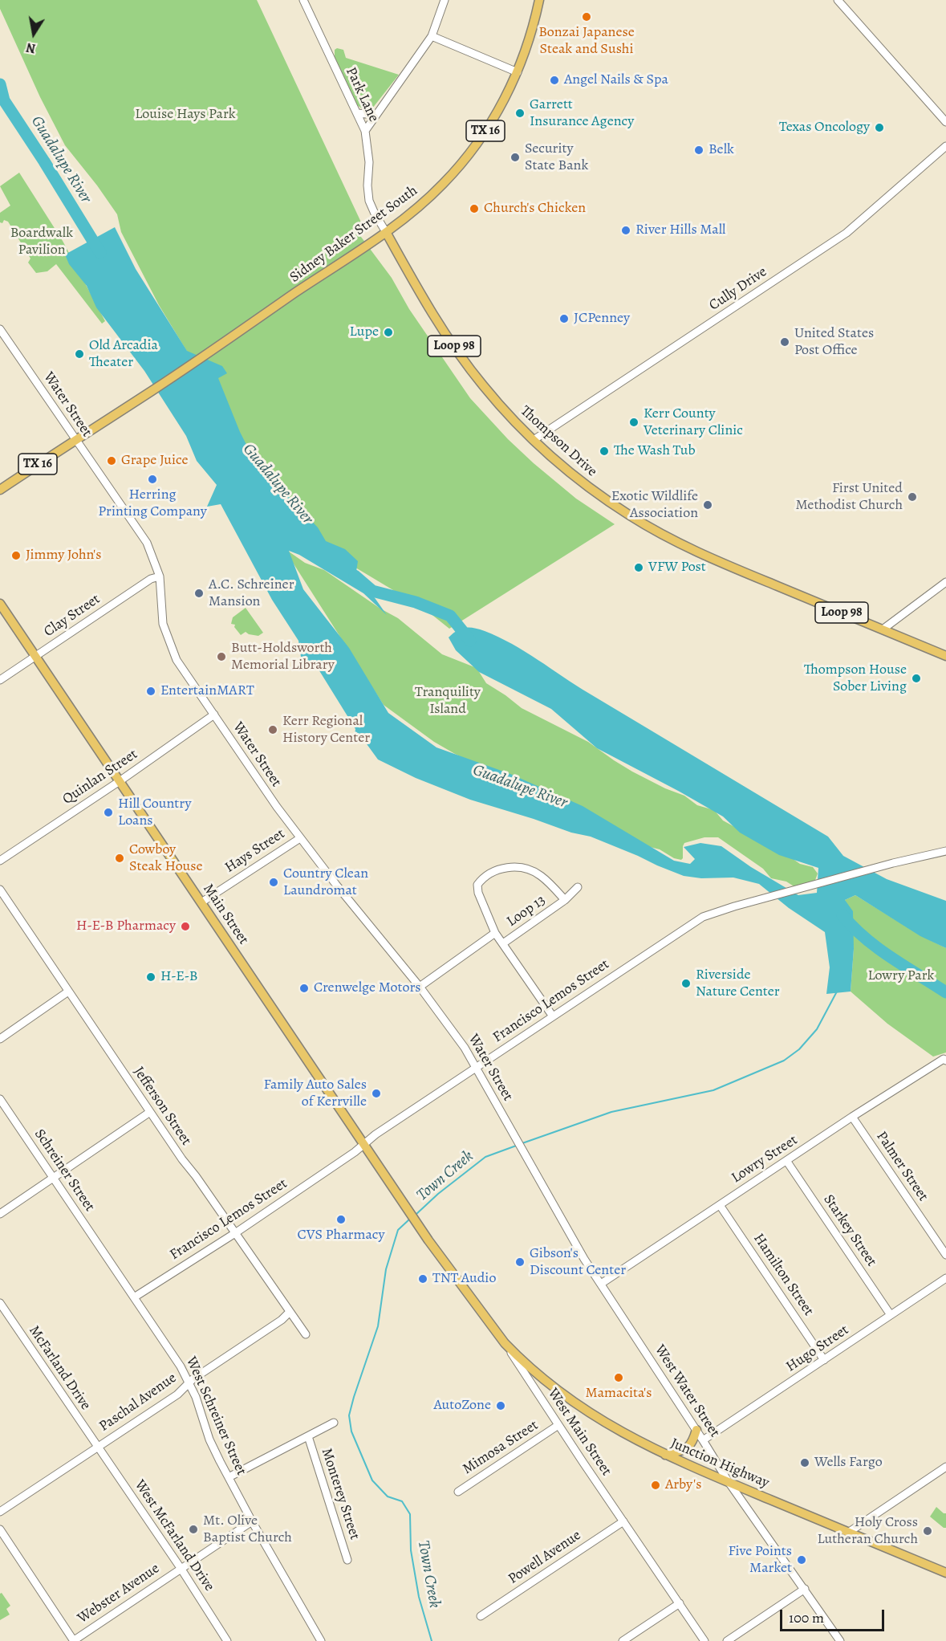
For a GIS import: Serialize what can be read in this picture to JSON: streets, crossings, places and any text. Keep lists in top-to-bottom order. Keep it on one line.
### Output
{"streets":{"main road":["TX 16","Sidney Baker Street South","Loop 98","Thompson Drive","Main Street","West Main Street","Junction Highway"],"street":["Park Lane","Cully Drive","Water Street","Clay Street","Quinlan Street","Hays Street","Loop 13","Francisco Lemos Street","Jefferson Street","Lowry Street","Palmer Street","Schreiner Street","Starkey Street","Hamilton Street","Hugo Street","McFarland Drive","West Water Street","Paschal Avenue","West Schreiner Street","Mimosa Street","Monterey Street","West McFarland Drive","Powell Avenue","Webster Avenue"]},"crossings":[["Park Lane","Sidney Baker Street South"],["Park Lane","Thompson Drive"],["TX 16","Sidney Baker Street South"],["TX 16","Water Street"],["Sidney Baker Street South","Water Street"],["Sidney Baker Street South","Thompson Drive"],["Cully Drive","Thompson Drive"],["Water Street","Clay Street"],["Water Street","Quinlan Street"],["Water Street","Hays Street"],["Water Street","Francisco Lemos Street"],["Water Street","West Water Street"],["Clay Street","Main Street"],["Quinlan Street","Main Street"],["Hays Street","Main Street"],["Main Street","Francisco Lemos Street"],["Main Street","West Main Street"],["Francisco Lemos Street","Jefferson Street"],["Francisco Lemos Street","West Schreiner Street"],["Jefferson Street","Paschal Avenue"],["Lowry Street","Palmer Street"],["Lowry Street","Starkey Street"],["Lowry Street","Hamilton Street"],["Lowry Street","West Water Street"],["Schreiner Street","West Schreiner Street"],["Starkey Street","Hugo Street"],["Hamilton Street","Hugo Street"],["Hugo Street","West Water Street"],["McFarland Drive","Paschal Avenue"],["McFarland Drive","West McFarland Drive"],["West Water Street","Junction Highway"],["Paschal Avenue","West Schreiner Street"],["Paschal Avenue","West McFarland Drive"],["West Schreiner Street","Webster Avenue"],["West Main Street","Mimosa Street"],["West Main Street","Junction Highway"],["West Main Street","Powell Avenue"],["West McFarland Drive","Webster Avenue"]],"water":["Guadalupe River","Town Creek"],"parks":["Louise Hays Park","Boardwalk Pavilion","Tranquility Island","Lowry Park"],"places":["Bonzai Japanese Steak and Sushi","Angel Nails & Spa","Garrett Insurance Agency","Texas Oncology","Belk","Security State Bank","Church's Chicken","River Hills Mall","JCPenney","Lupe","United States Post Office","Old Arcadia Theater","Kerr County Veterinary Clinic","The Wash Tub","Grape Juice","Herring Printing Company","First United Methodist Church","Exotic Wildlife Association","Jimmy John's","VFW Post","A.C. Schreiner Mansion","Butt-Holdsworth Memorial Library","Thompson House Sober Living","EntertainMART","Kerr Regional History Center","Hill Country Loans","Cowboy Steak House","Country Clean Laundromat","H-E-B Pharmacy","H-E-B","Riverside Nature Center","Crenwelge Motors","Family Auto Sales of Kerrville","CVS Pharmacy","Gibson's Discount Center","TNT Audio","Mamacita's","AutoZone","Wells Fargo","Arby's","Mt. Olive Baptist Church","Holy Cross Lutheran Church","Five Points Market"],"scale_bar":"100 m","north":"bottom"}
